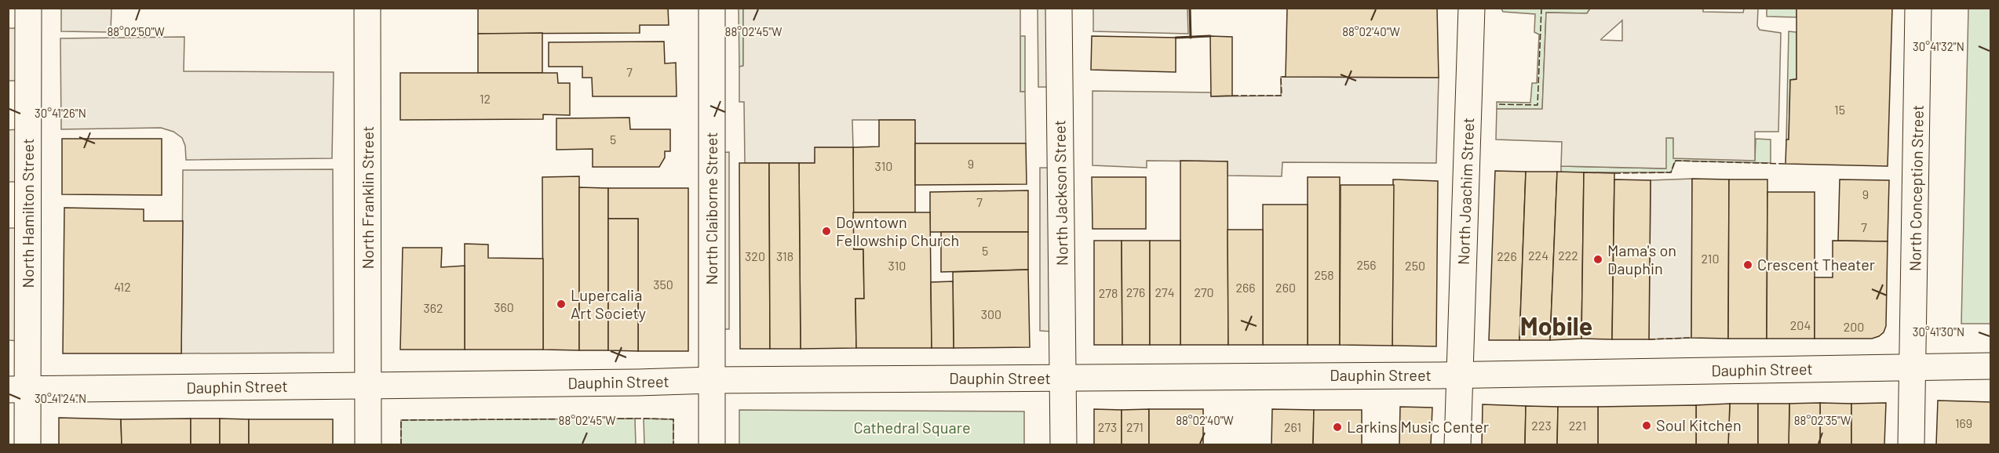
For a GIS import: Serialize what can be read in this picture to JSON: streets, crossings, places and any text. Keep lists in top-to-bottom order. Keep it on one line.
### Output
{"streets":{"street":["North Conception Street","North Joachim Street","North Jackson Street","North Franklin Street","North Claiborne Street","North Hamilton Street","Dauphin Street"]},"crossings":[["North Conception Street","Dauphin Street"],["North Joachim Street","Dauphin Street"],["North Jackson Street","Dauphin Street"],["North Franklin Street","Dauphin Street"],["North Claiborne Street","Dauphin Street"],["North Hamilton Street","Dauphin Street"]],"districts":["Mobile"],"parks":["Cathedral Square"],"places":["Downtown Fellowship Church","Mama's on Dauphin","Crescent Theater","Lupercalia Art Society","Soul Kitchen","Larkins Music Center"],"house_numbers":["7","12","15","5","9","310","9","7","7","5","224","222","320","318","226","210","256","310","250","258","350","412","266","260","276","274","270","278","360","362","300","204","200","169","223","221","273","271","261"],"coordinates":["88°02'50\"W","88°02'45\"W","88°02'40\"W","30°41'32\"N","30°41'26\"N","30°41'30\"N","30°41'24\"N","88°02'35\"W"]}
